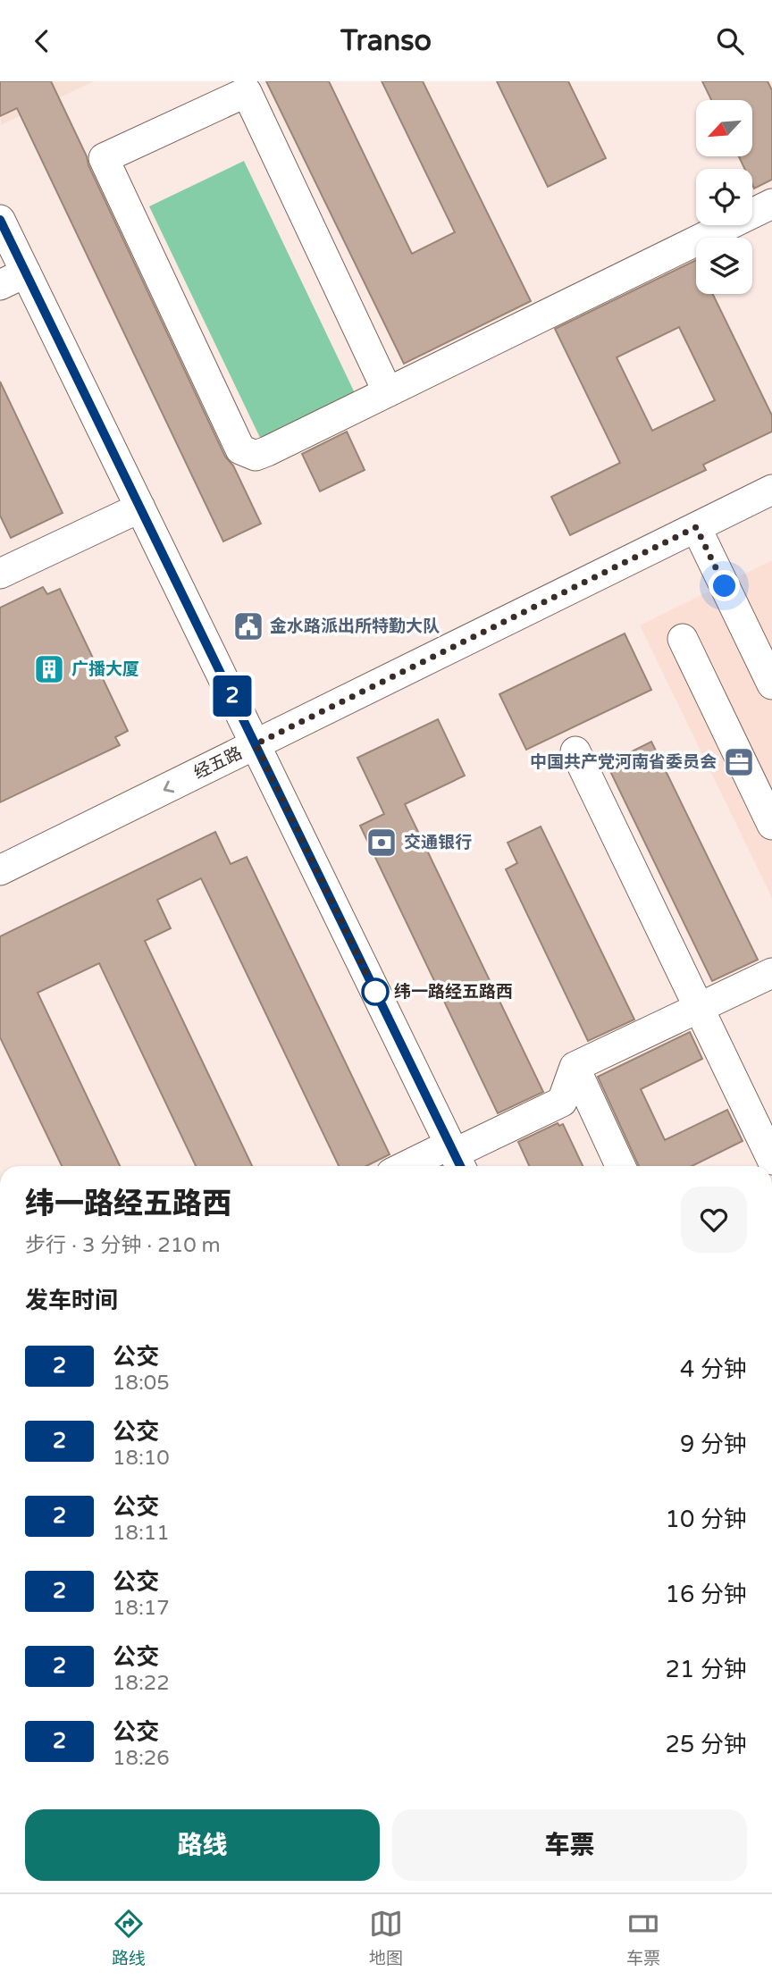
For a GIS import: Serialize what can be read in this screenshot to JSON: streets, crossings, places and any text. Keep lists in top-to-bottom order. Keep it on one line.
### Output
{"streets":{"street":["经五路"]},"places":{"public building":["金水路派出所特勤大队"],"building":["广播大厦"],"office":["中国共产党河南省委员会"],"bank":["交通银行"],"other":["纬一路经五路西"]},"lines":["bus line 2"],"north":"bottom left","page":{"header":"Transo","on_map":"2","heading":[["纬一路经五路西","步行 · 3 分钟 · 210 m"],"发车时间"],"list":[{"mark":"2","name":"公交","note":"18:05","value":"4 分钟"},{"mark":"2","name":"公交","note":"18:10","value":"9 分钟"},{"mark":"2","name":"公交","note":"18:11","value":"10 分钟"},{"mark":"2","name":"公交","note":"18:17","value":"16 分钟"},{"mark":"2","name":"公交","note":"18:22","value":"21 分钟"},{"mark":"2","name":"公交","note":"18:26","value":"25 分钟"}],"buttons":["路线","车票"],"tabs":["路线","地图","车票"]}}
